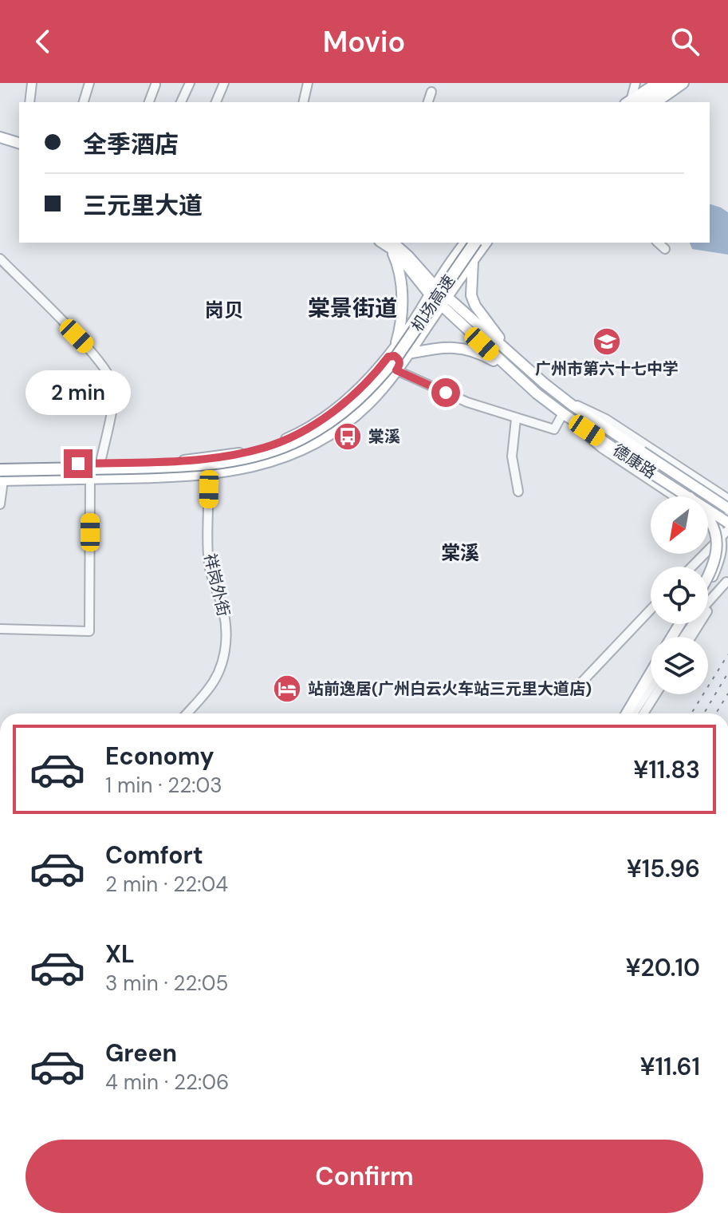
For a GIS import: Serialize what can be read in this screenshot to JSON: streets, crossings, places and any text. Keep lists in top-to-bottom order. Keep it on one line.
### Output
{"streets":{"highway":["机场高速"],"main road":["德康路"],"street":["祥岗外街"]},"districts":["棠景街道","岗贝","棠溪"],"places":{"school or university":["广州市第六十七中学"],"bus stop":["棠溪"],"hotel":["站前逸居(广州白云火车站三元里大道店)"]},"north":"bottom left","page":{"header":"Movio","banner":["全季酒店","三元里大道"],"bubble":"2 min","list":[{"name":"Economy","note":"1 min · 22:03","value":"¥11.83"},{"name":"Comfort","note":"2 min · 22:04","value":"¥15.96"},{"name":"XL","note":"3 min · 22:05","value":"¥20.10"},{"name":"Green","note":"4 min · 22:06","value":"¥11.61"}],"buttons":"Confirm"}}
